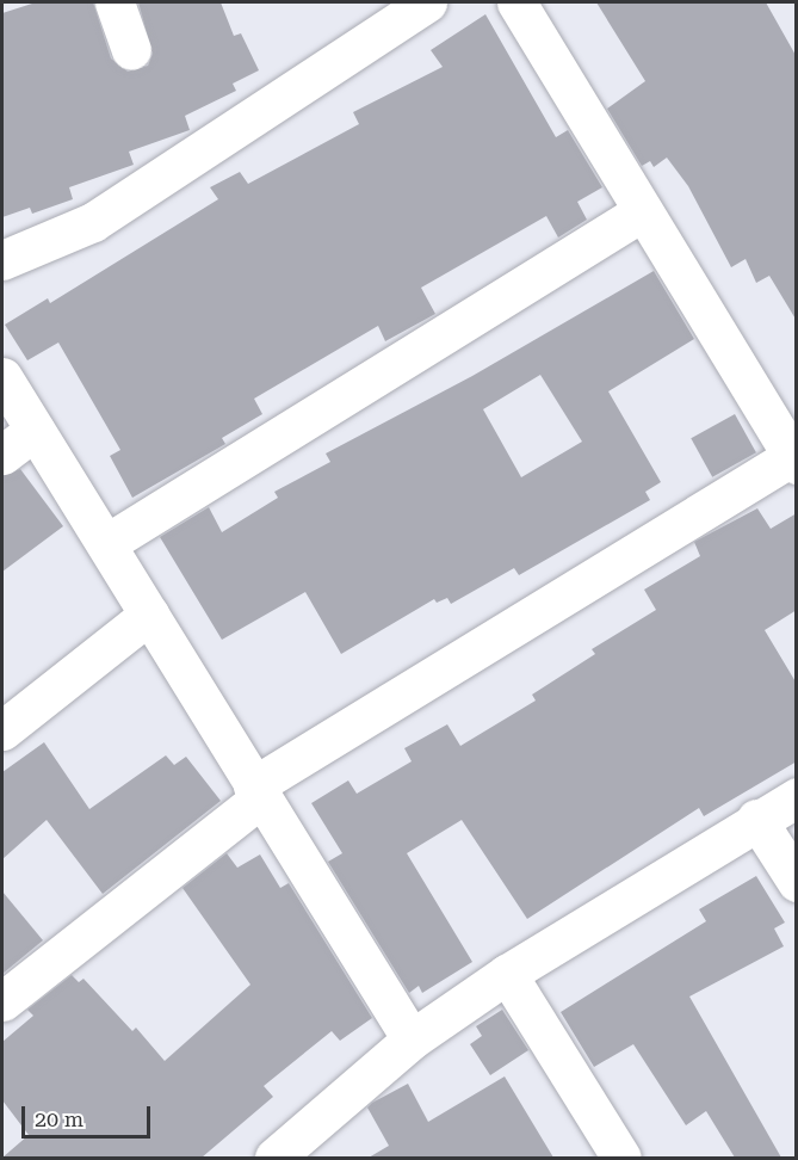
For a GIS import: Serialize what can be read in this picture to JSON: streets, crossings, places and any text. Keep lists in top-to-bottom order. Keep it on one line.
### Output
{"scale_bar":"20 m"}
